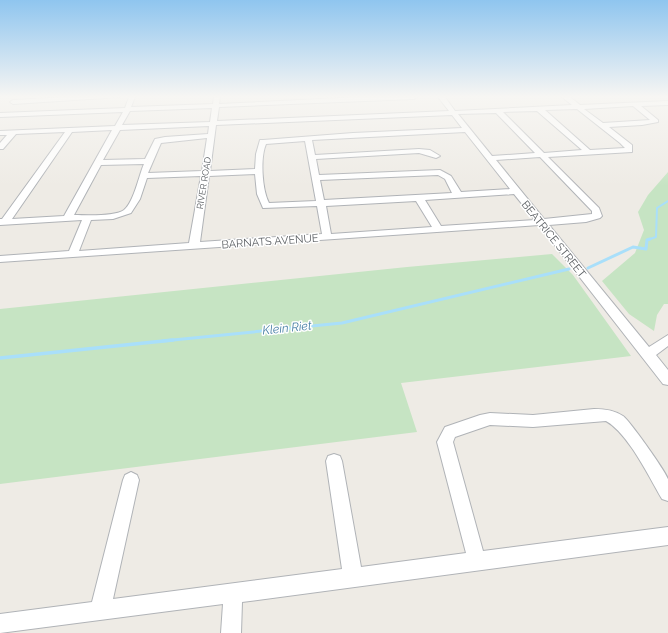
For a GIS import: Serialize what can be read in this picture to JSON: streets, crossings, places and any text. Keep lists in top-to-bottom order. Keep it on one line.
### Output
{"streets":{"street":["RIVER ROAD","BEATRICE STREET","BARNATS AVENUE"]},"crossings":[["RIVER ROAD","BARNATS AVENUE"],["BEATRICE STREET","BARNATS AVENUE"]],"water":["Klein Riet"]}
